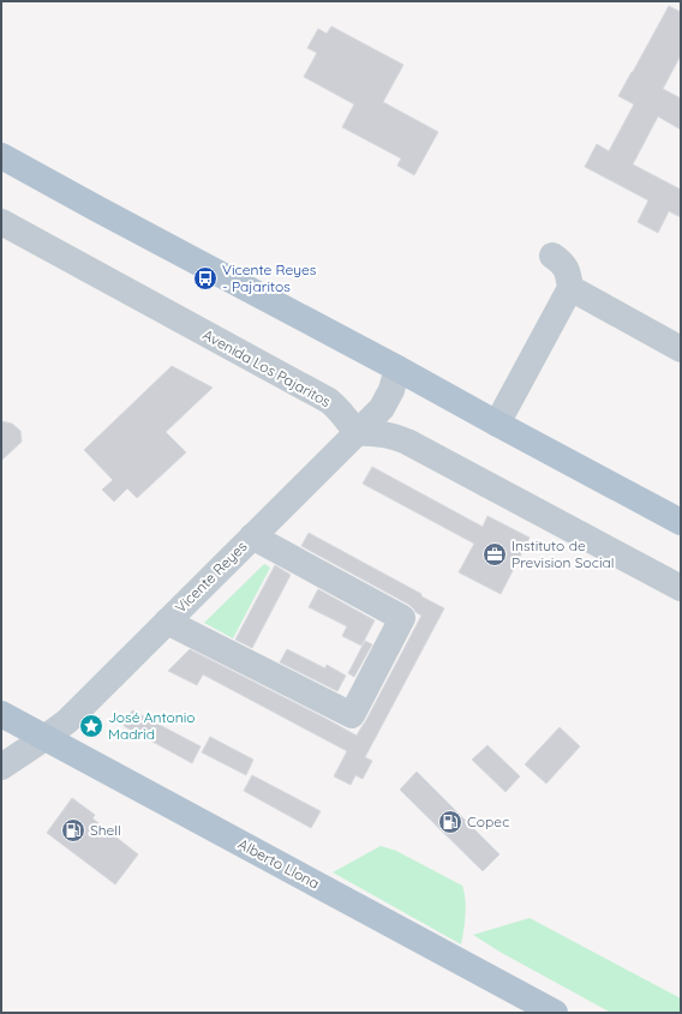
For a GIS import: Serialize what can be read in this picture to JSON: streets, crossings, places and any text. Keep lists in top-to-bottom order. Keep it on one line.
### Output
{"streets":{"main road":["Alberto Llona"],"street":["Avenida Los Pajaritos","Vicente Reyes"]},"crossings":[["Avenida Los Pajaritos","Vicente Reyes"],["Vicente Reyes","Alberto Llona"]],"places":{"bus stop":["Vicente Reyes - Pajaritos"],"office":["Instituto de Prevision Social"],"place":["José Antonio Madrid"],"fuel station":["Copec","Shell"]}}
